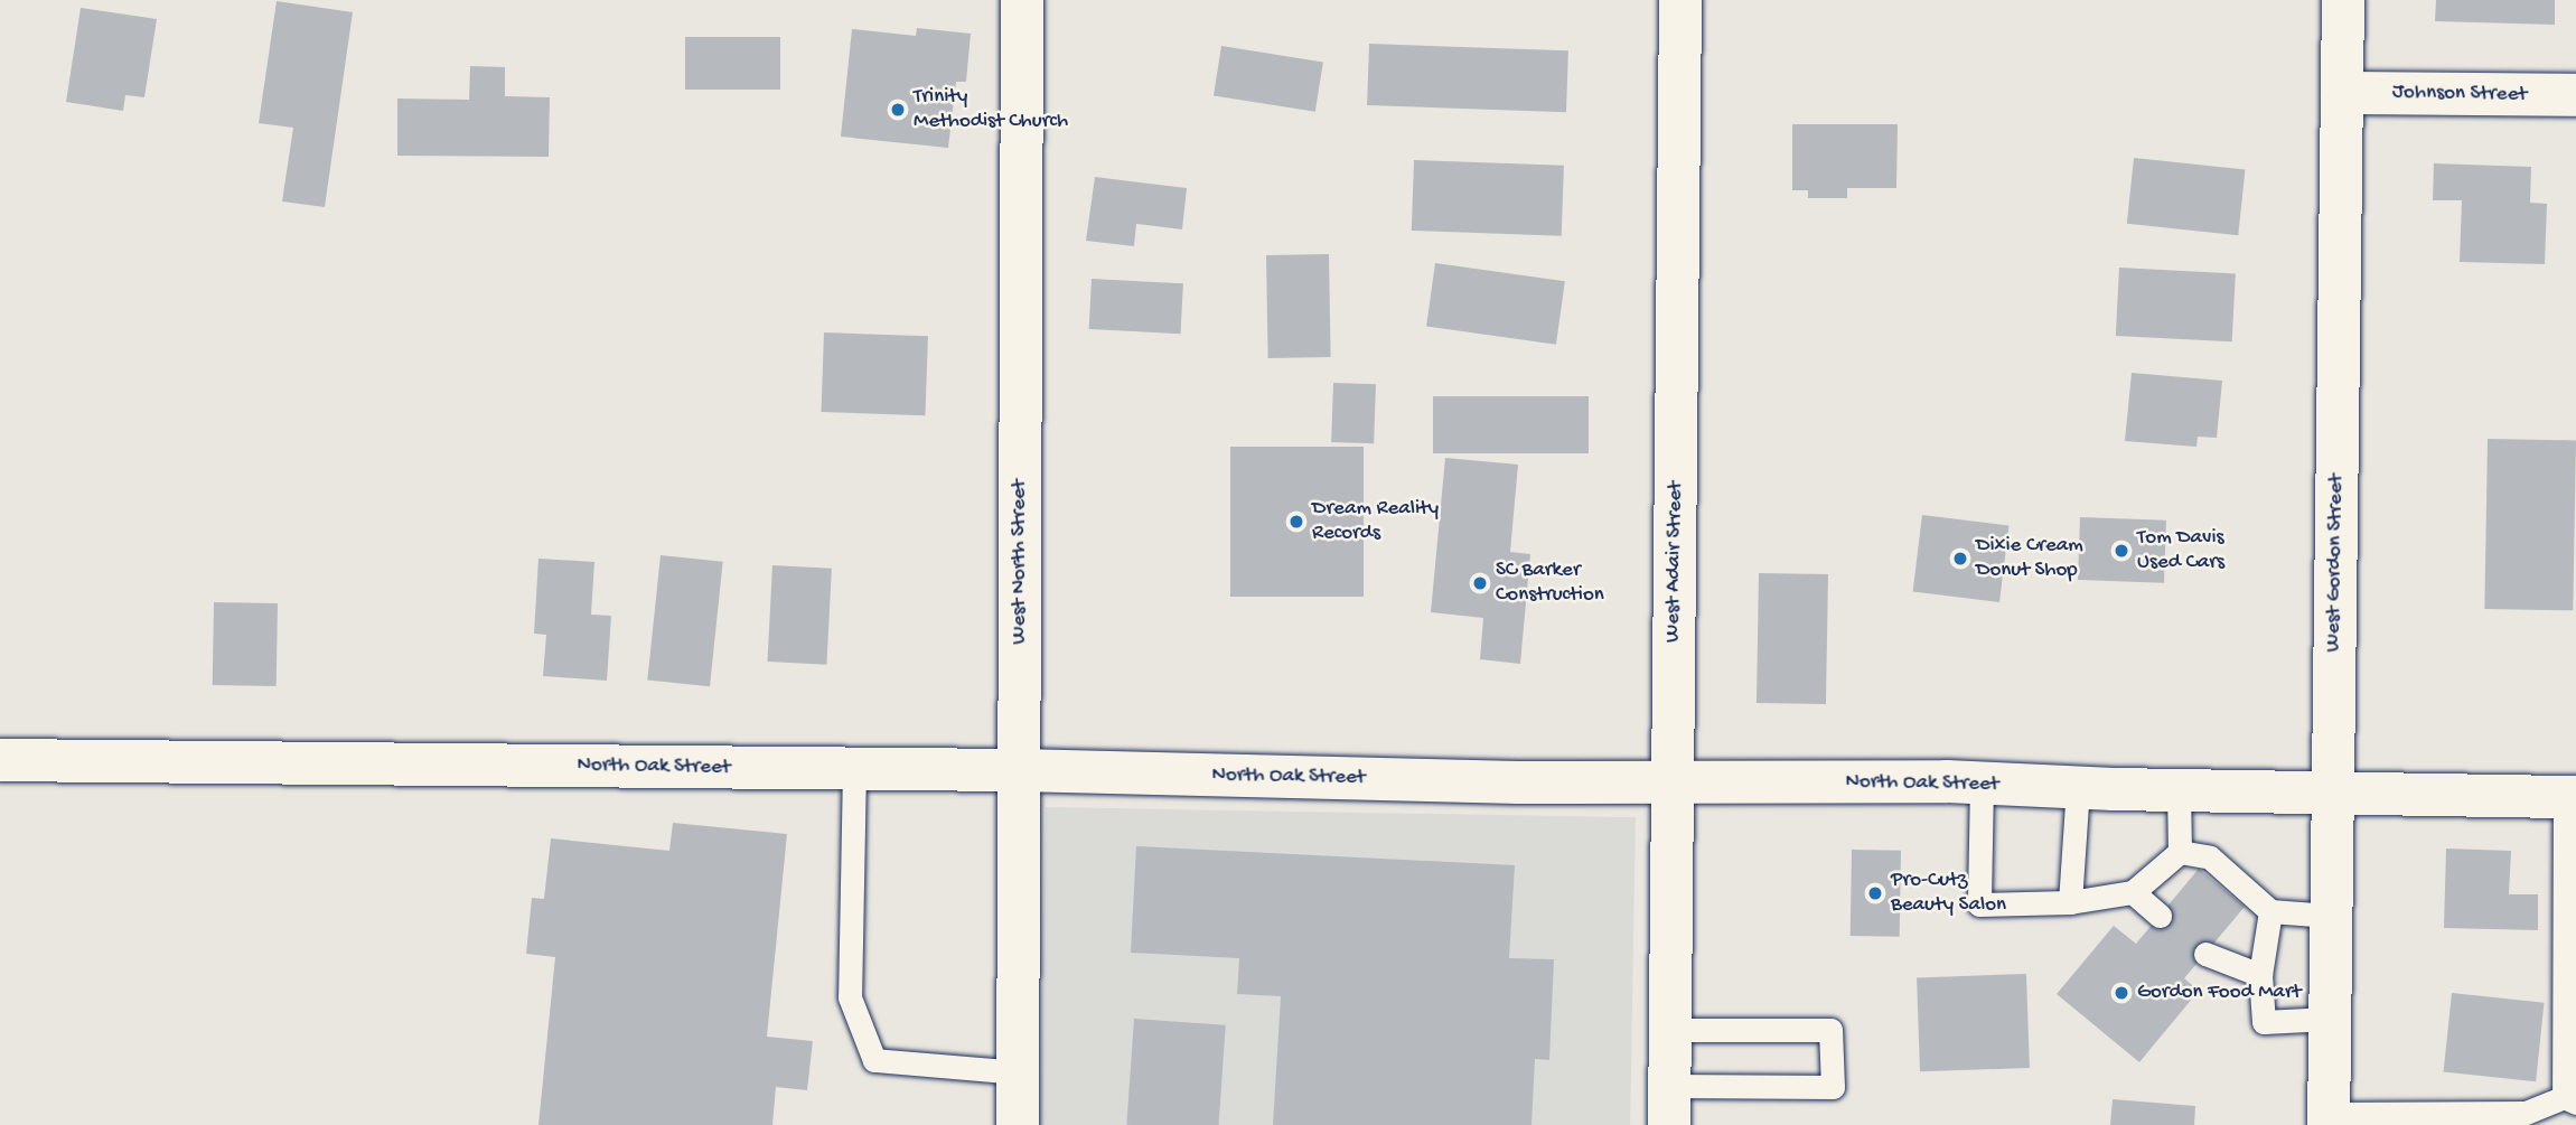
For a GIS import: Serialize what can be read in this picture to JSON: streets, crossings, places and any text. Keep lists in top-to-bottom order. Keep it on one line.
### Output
{"streets":{"street":["Johnson Street","West North Street","West Adair Street","West Gordon Street","North Oak Street"]},"crossings":[["Johnson Street","West Gordon Street"],["West North Street","North Oak Street"],["West Adair Street","North Oak Street"],["West Gordon Street","North Oak Street"]],"places":["Trinity Methodist Church","Dream Reality Records","Tom Davis Used Cars","Dixie Cream Donut Shop","SC Barker Construction","Pro-Cutz Beauty Salon","Gordon Food Mart"]}
